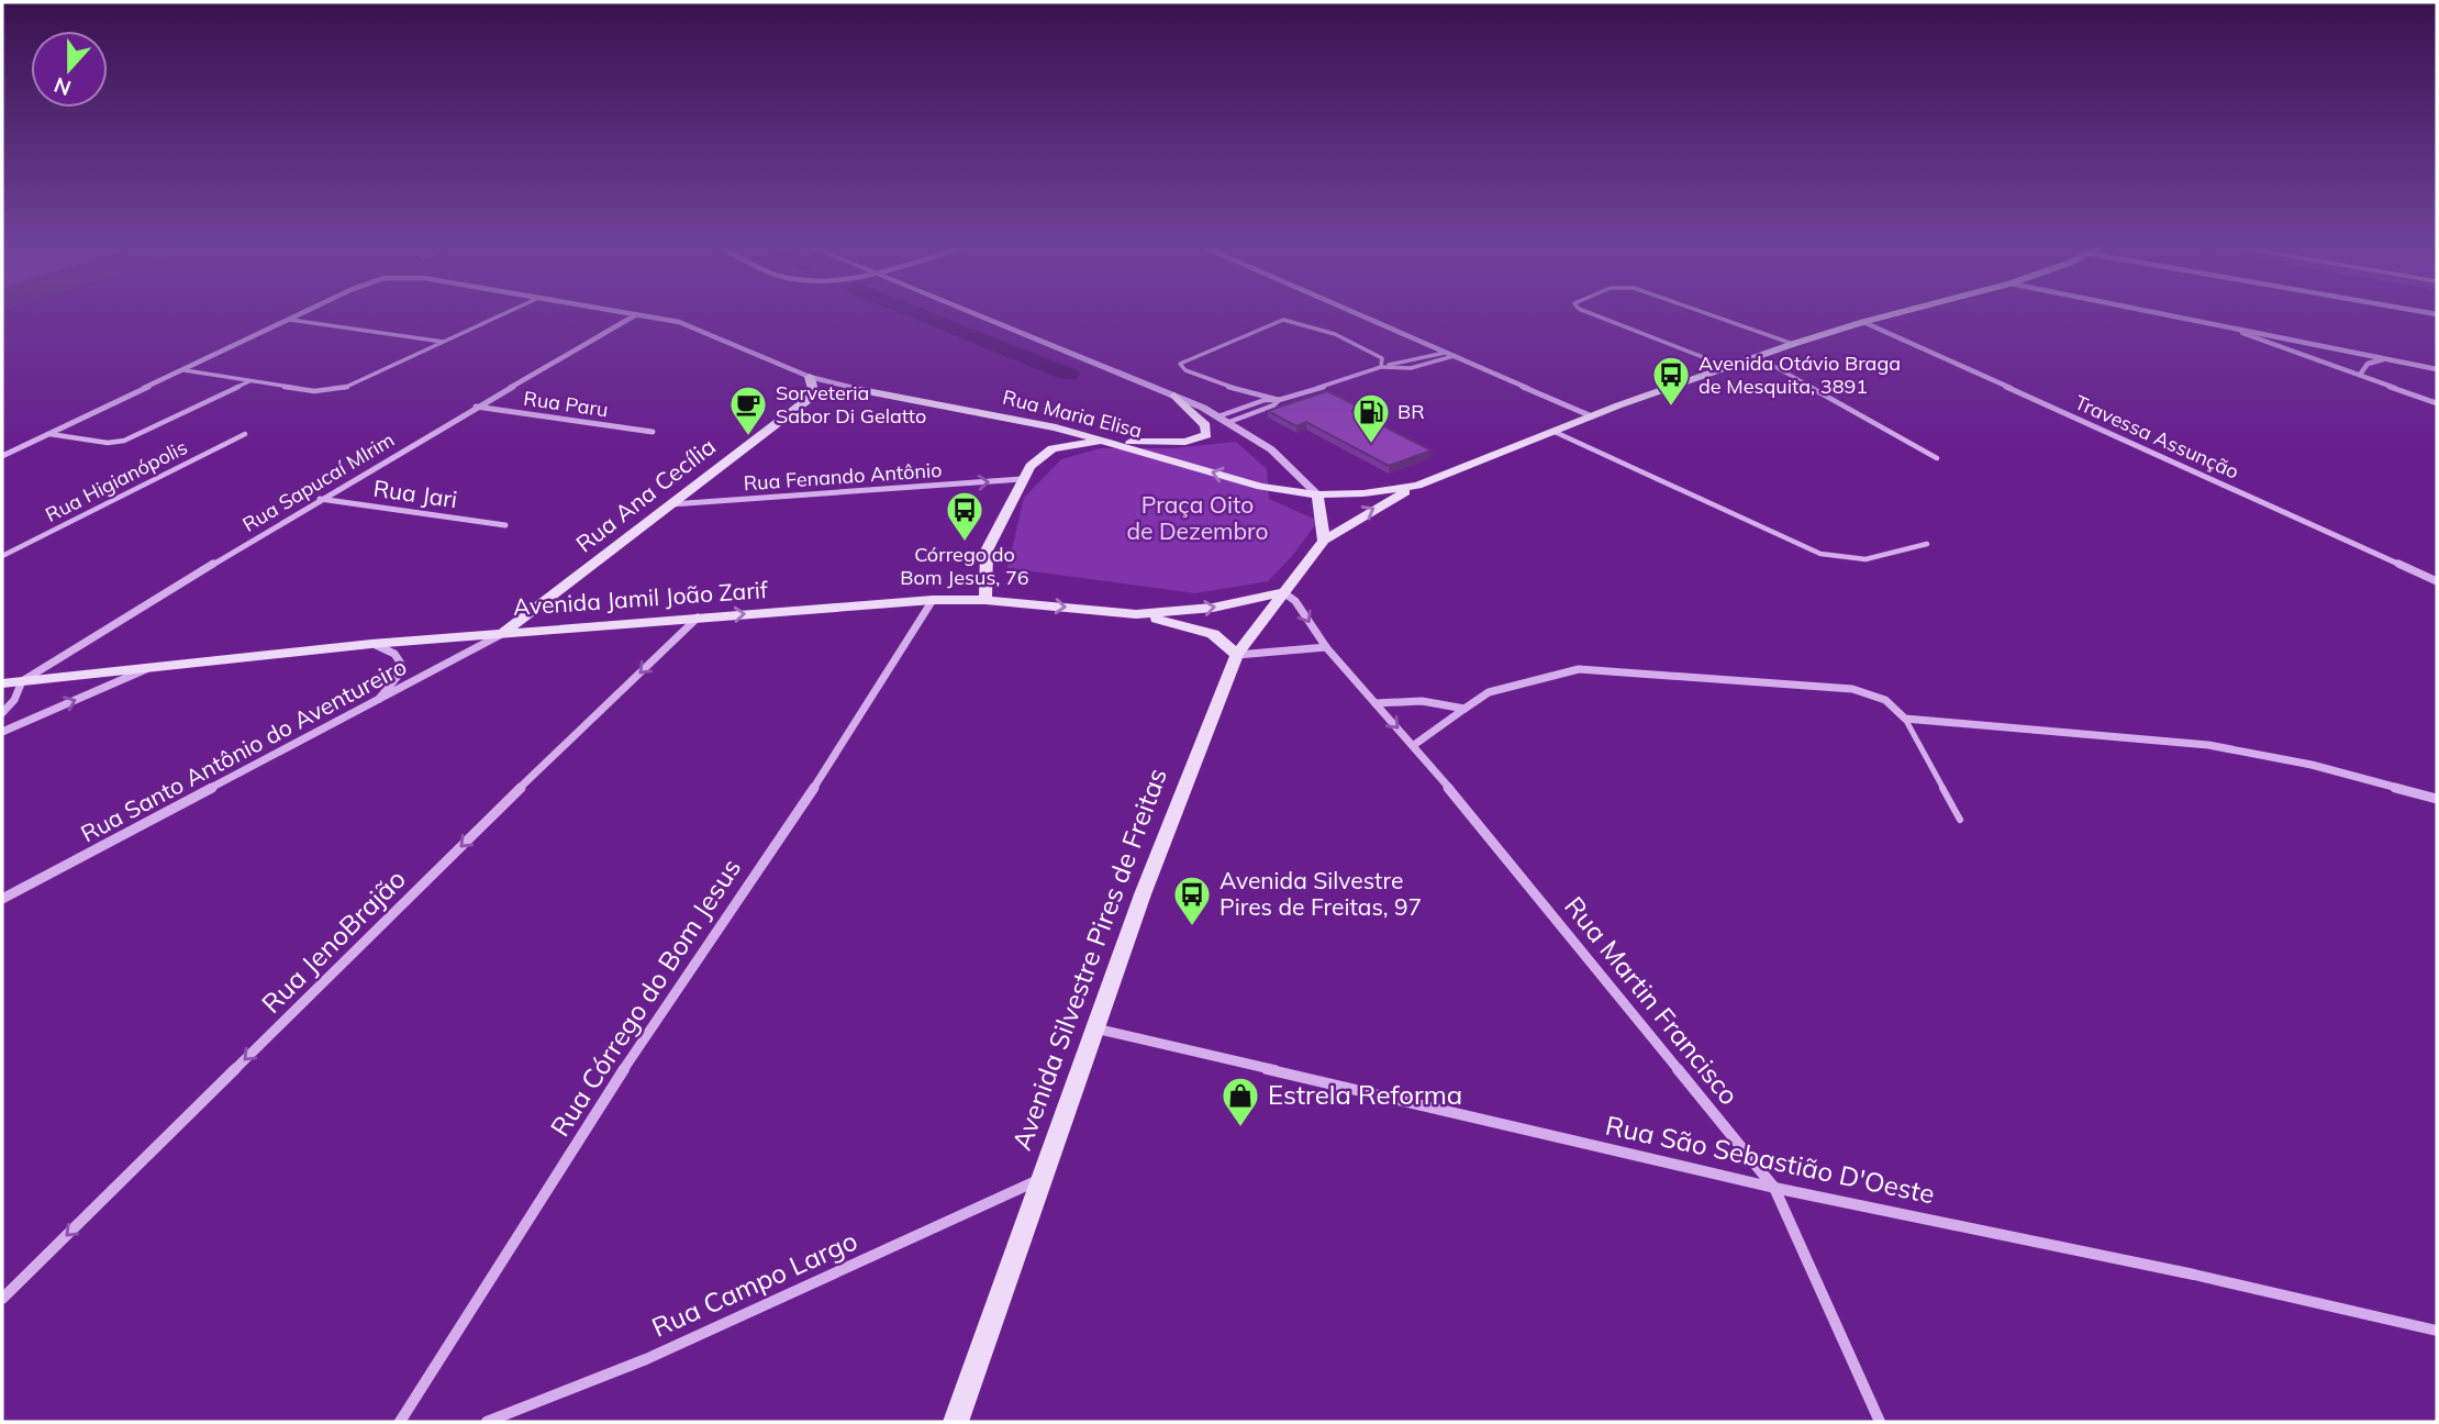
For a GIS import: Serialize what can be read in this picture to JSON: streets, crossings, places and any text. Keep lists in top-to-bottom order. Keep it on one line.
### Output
{"streets":{"main road":["Rua Maria Elisa","Rua Ana Cecília","Avenida Jamil João Zarif","Avenida Silvestre Pires de Freitas"],"street":["Rua Paru","Travessa Assunção","Rua Fenando Antônio","Rua Sapucaí MIrim","Rua Jari","Rua Santo Antônio do Aventureiro","Rua JenoBrajão","Rua Córrego do Bom Jesus","Rua Martin Francisco","Rua São Sebastião D'Oeste","Rua Campo Largo"],"lane":["Rua Higianópolis"]},"crossings":[["Rua Paru","Rua Sapucaí MIrim"],["Rua Maria Elisa","Rua Ana Cecília"],["Rua Maria Elisa","Avenida Silvestre Pires de Freitas"],["Rua Fenando Antônio","Rua Ana Cecília"],["Rua Sapucaí MIrim","Rua Jari"],["Rua Sapucaí MIrim","Avenida Jamil João Zarif"],["Rua Ana Cecília","Avenida Jamil João Zarif"],["Rua Ana Cecília","Rua Santo Antônio do Aventureiro"],["Avenida Jamil João Zarif","Rua Santo Antônio do Aventureiro"],["Avenida Jamil João Zarif","Rua JenoBrajão"],["Avenida Jamil João Zarif","Avenida Silvestre Pires de Freitas"],["Avenida Jamil João Zarif","Rua Córrego do Bom Jesus"],["Avenida Jamil João Zarif","Rua Martin Francisco"],["Avenida Silvestre Pires de Freitas","Rua Martin Francisco"],["Avenida Silvestre Pires de Freitas","Rua São Sebastião D'Oeste"],["Avenida Silvestre Pires de Freitas","Rua Campo Largo"],["Rua Martin Francisco","Rua São Sebastião D'Oeste"]],"one_way":["Rua Fenando Antônio","Avenida Jamil João Zarif","Rua JenoBrajão"],"parks":["Praça Oito de Dezembro"],"places":{"bus stop":["Avenida Otávio Braga de Mesquita, 3891","Córrego do Bom Jesus, 76","Avenida Silvestre Pires de Freitas, 97"],"cafe":["Sorveteria Sabor Di Gelatto"],"fuel station":["BR"],"shop":["Estrela Reforma"]},"north":"bottom"}
